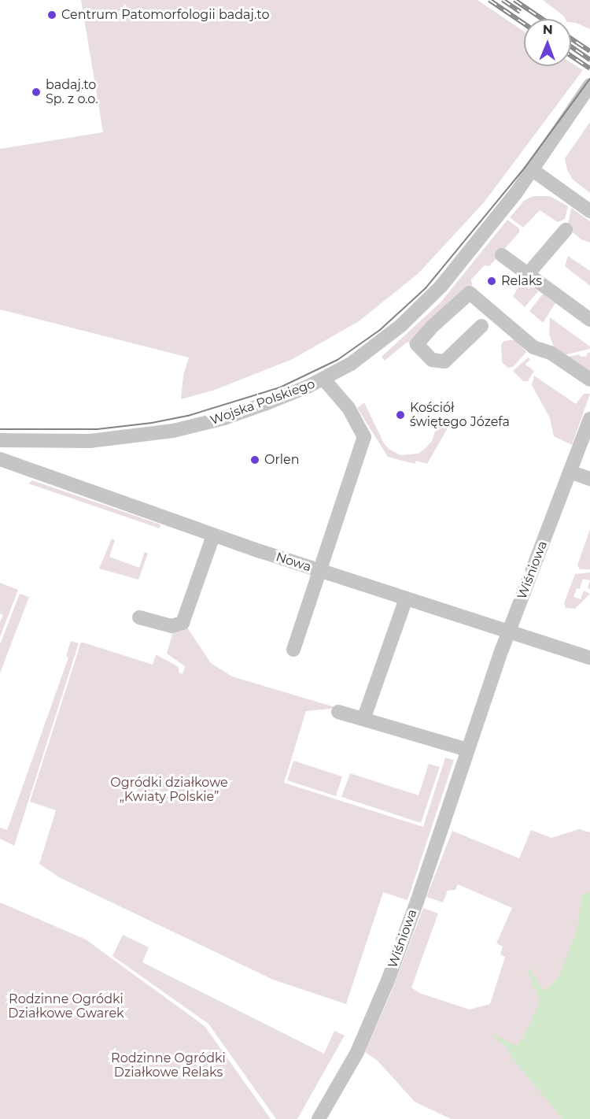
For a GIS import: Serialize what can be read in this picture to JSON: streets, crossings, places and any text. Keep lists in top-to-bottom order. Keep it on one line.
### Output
{"streets":{"street":["Wojska Polskiego","Nowa","Wiśniowa"]},"crossings":[["Nowa","Wiśniowa"]],"parks":["Ogródki działkowe „Kwiaty Polskie”","Rodzinne Ogródki Działkowe Gwarek","Rodzinne Ogródki Działkowe Relaks"],"places":["Centrum Patomorfologii badaj.to","badaj.to Sp. z o.o.","Relaks","Kościół świętego Józefa","Orlen"],"north":"top"}
